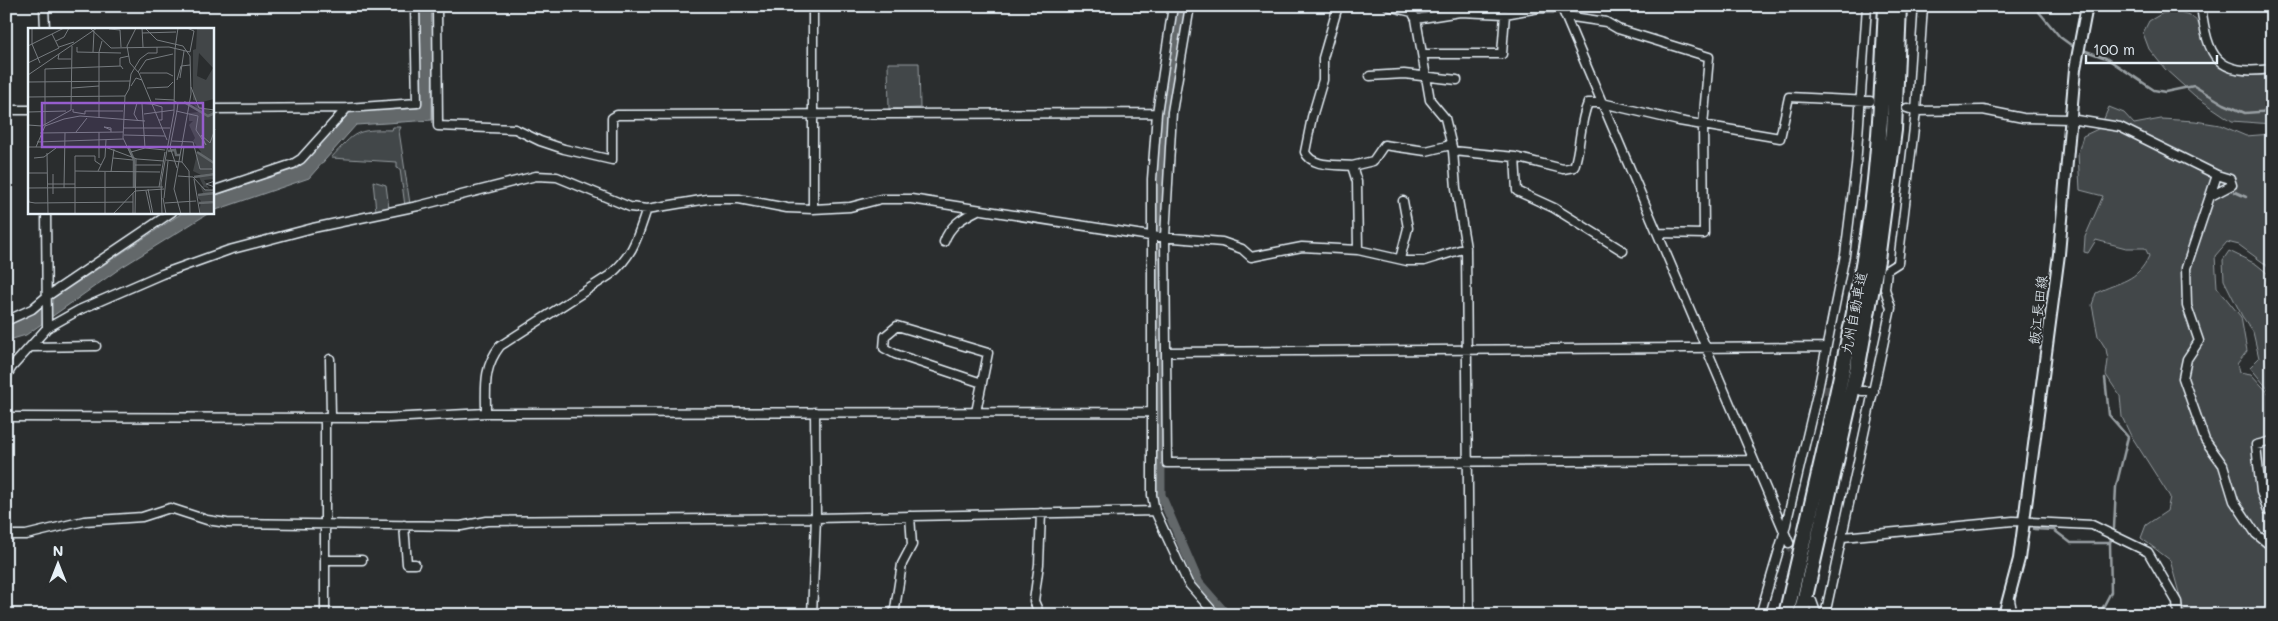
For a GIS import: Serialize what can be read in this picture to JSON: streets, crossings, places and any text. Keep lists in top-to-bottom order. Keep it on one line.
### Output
{"streets":{"highway":["九州自動車道"],"main road":["飯江長田線"]},"scale_bar":"100 m","north":"top"}
